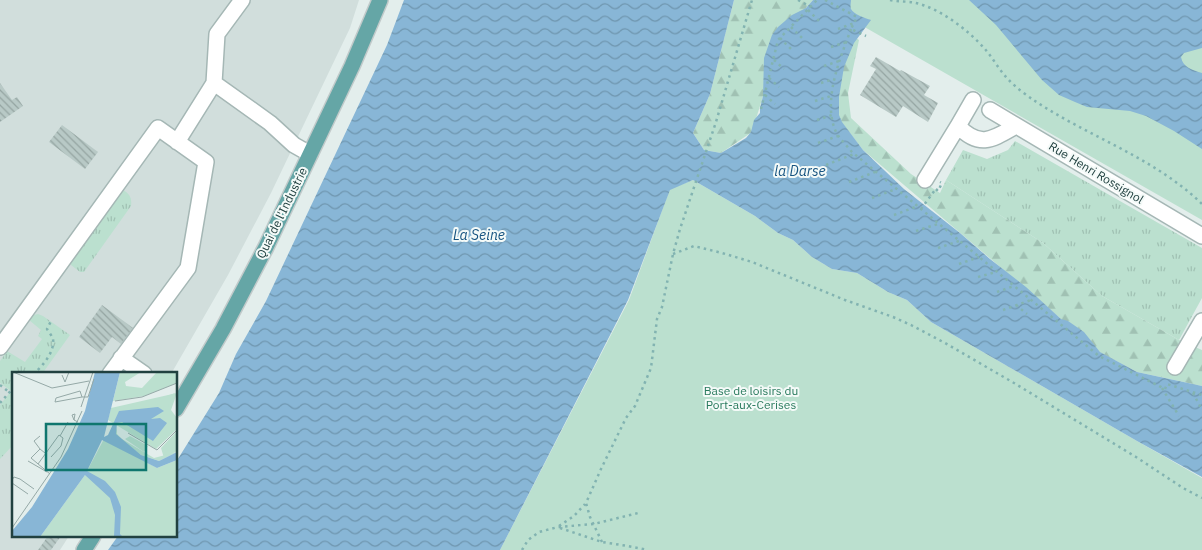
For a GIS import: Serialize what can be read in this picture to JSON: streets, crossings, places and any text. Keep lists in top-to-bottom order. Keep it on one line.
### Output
{"streets":{"main road":["Quai de l'Industrie"],"street":["Rue Henri Rossignol"]},"water":["la Darse","La Seine"],"parks":["Base de loisirs du Port-aux-Cerises"]}
